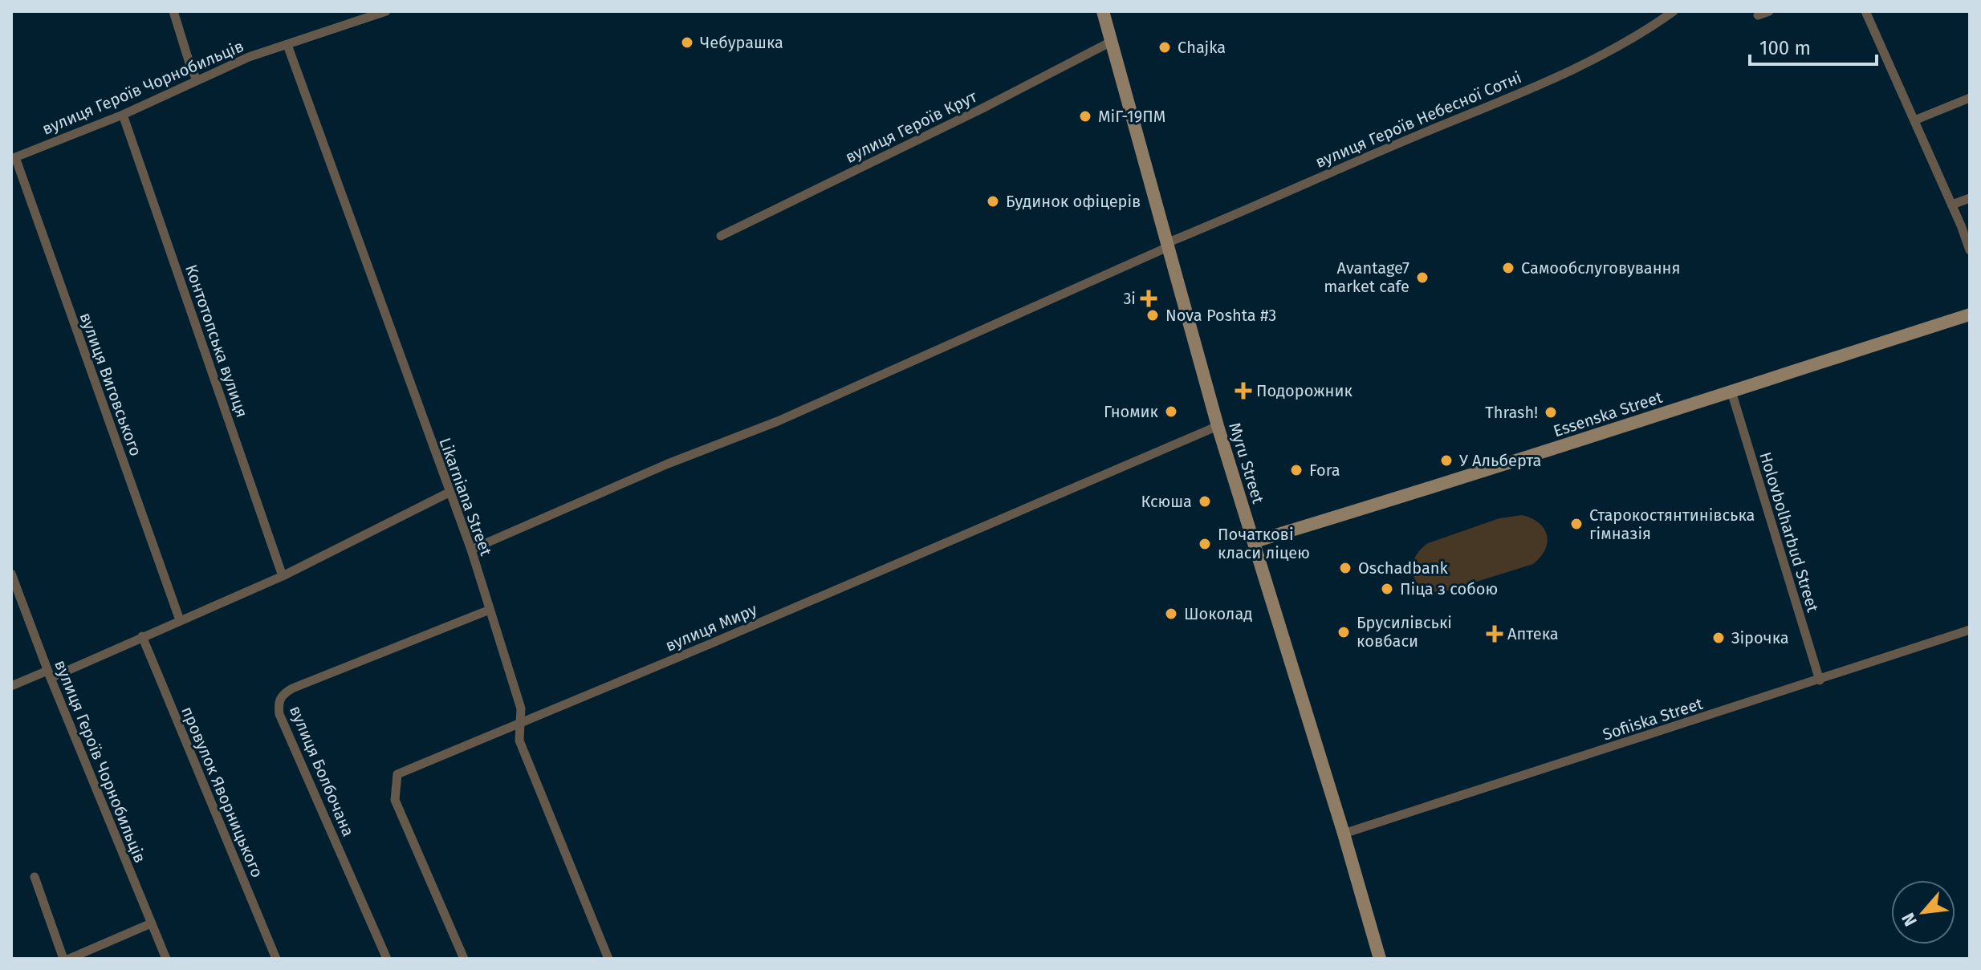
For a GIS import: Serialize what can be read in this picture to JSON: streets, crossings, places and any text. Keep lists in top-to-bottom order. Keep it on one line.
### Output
{"streets":{"main road":["Essenska Street","Myru Street"],"street":["вулиця Героїв Чорнобильців","вулиця Героїв Небесної Сотні","вулиця Героїв Крут","Контотопська вулиця","вулиця Виговського","Likarniana Street","Holovbolharbud Street","вулиця Миру","Sofiiska Street","вулиця Болбочана","провулок Яворницького"]},"crossings":[["вулиця Героїв Чорнобильців","Контотопська вулиця"],["вулиця Героїв Чорнобильців","вулиця Виговського"],["вулиця Героїв Чорнобильців","Likarniana Street"],["вулиця Героїв Небесної Сотні","Myru Street"],["вулиця Героїв Небесної Сотні","Likarniana Street"],["вулиця Героїв Крут","Myru Street"],["Essenska Street","Myru Street"],["Essenska Street","Holovbolharbud Street"],["Myru Street","вулиця Миру"],["Myru Street","Sofiiska Street"],["Likarniana Street","вулиця Миру"],["Likarniana Street","вулиця Болбочана"],["Holovbolharbud Street","Sofiiska Street"]],"places":{"other":["Чебурашка","Сhajka","МіГ-19ПМ","Будинок офіцерів","Самообслуговування","Avantage7 market cafe","Nova Poshta #3","Гномик","Thrash!","У Альберта","Fora","Ксюша","Старокостянтинівська гімназія","Початкові класи ліцею","Oschadbank","Піца з собою","Шоколад","Брусилівські ковбаси","Зірочка"],"health":["3і","Подорожник","Аптека"]},"scale_bar":"100 m","north":"bottom left"}
